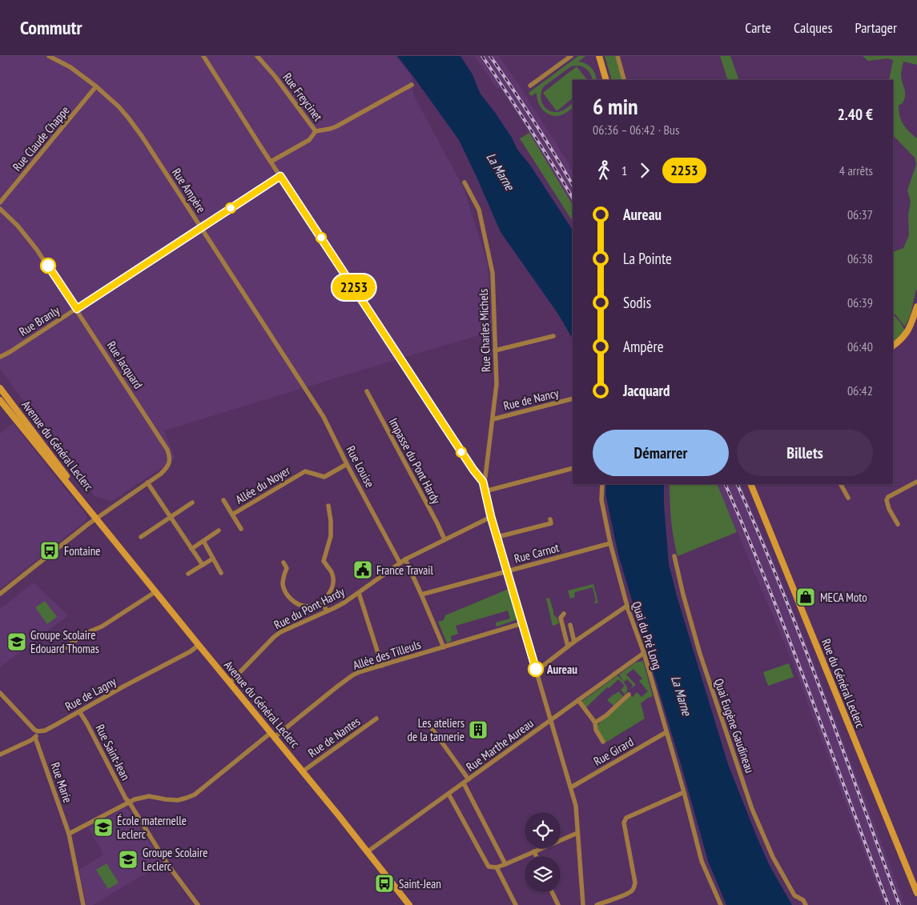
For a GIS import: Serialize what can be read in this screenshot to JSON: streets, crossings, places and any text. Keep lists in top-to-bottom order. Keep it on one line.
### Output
{"streets":{"main road":["Avenue du Général Leclerc","Rue du Général Leclerc"],"street":["Rue Freycinet","Rue Claude Chappe","Rue Ampère","Rue Branly","Rue Charles Michels","Rue Jacquard","Rue de Nancy","Impasse du Pont Hardy","Rue Louise","Allée du Noyer","Rue Carnot","Rue du Pont Hardy","Quai du Pré Long","Allée des Tilleuls","Rue de Lagny","Quai Eugène Gaudineau","Rue de Nantes","Rue Marthe Aureau","Rue Girard","Rue Saint-Jean","Rue Marie"]},"crossings":[["Rue Claude Chappe","Rue Ampère"],["Rue Ampère","Rue Branly"],["Rue Ampère","Rue Louise"],["Rue Branly","Rue Jacquard"],["Rue Charles Michels","Rue de Nancy"],["Rue Jacquard","Avenue du Général Leclerc"],["Avenue du Général Leclerc","Rue du Pont Hardy"],["Avenue du Général Leclerc","Allée des Tilleuls"],["Avenue du Général Leclerc","Rue de Lagny"],["Avenue du Général Leclerc","Rue de Nantes"],["Avenue du Général Leclerc","Rue Marthe Aureau"],["Impasse du Pont Hardy","Rue du Pont Hardy"],["Rue Louise","Allée du Noyer"],["Rue Louise","Rue du Pont Hardy"],["Rue Carnot","Quai du Pré Long"],["Quai du Pré Long","Rue Marthe Aureau"],["Quai du Pré Long","Rue Girard"],["Allée des Tilleuls","Rue Saint-Jean"],["Allée des Tilleuls","Rue Marie"],["Rue de Lagny","Rue Saint-Jean"]],"water":["La Marne"],"places":{"bus stop":["Fontaine","Saint-Jean"],"public building":["France Travail"],"shop":["MECA Moto"],"school or university":["Groupe Scolaire Edouard Thomas","École maternelle Leclerc","Groupe Scolaire Leclerc"],"other":["Aureau"],"building":["Les ateliers de la tannerie"]},"lines":["bus line 2253"],"page":{"header":"Commutr","nav":["Carte","Calques","Partager"],"on_map":"2253","heading":["6 min","06:36 – 06:42 · Bus","2.40 €"],"legs":["1","2253","4 arrêts"],"list":[{"name":"Aureau","value":"06:37"},{"name":"La Pointe","value":"06:38"},{"name":"Sodis","value":"06:39"},{"name":"Ampère","value":"06:40"},{"name":"Jacquard","value":"06:42"}],"buttons":["Démarrer","Billets"]}}
